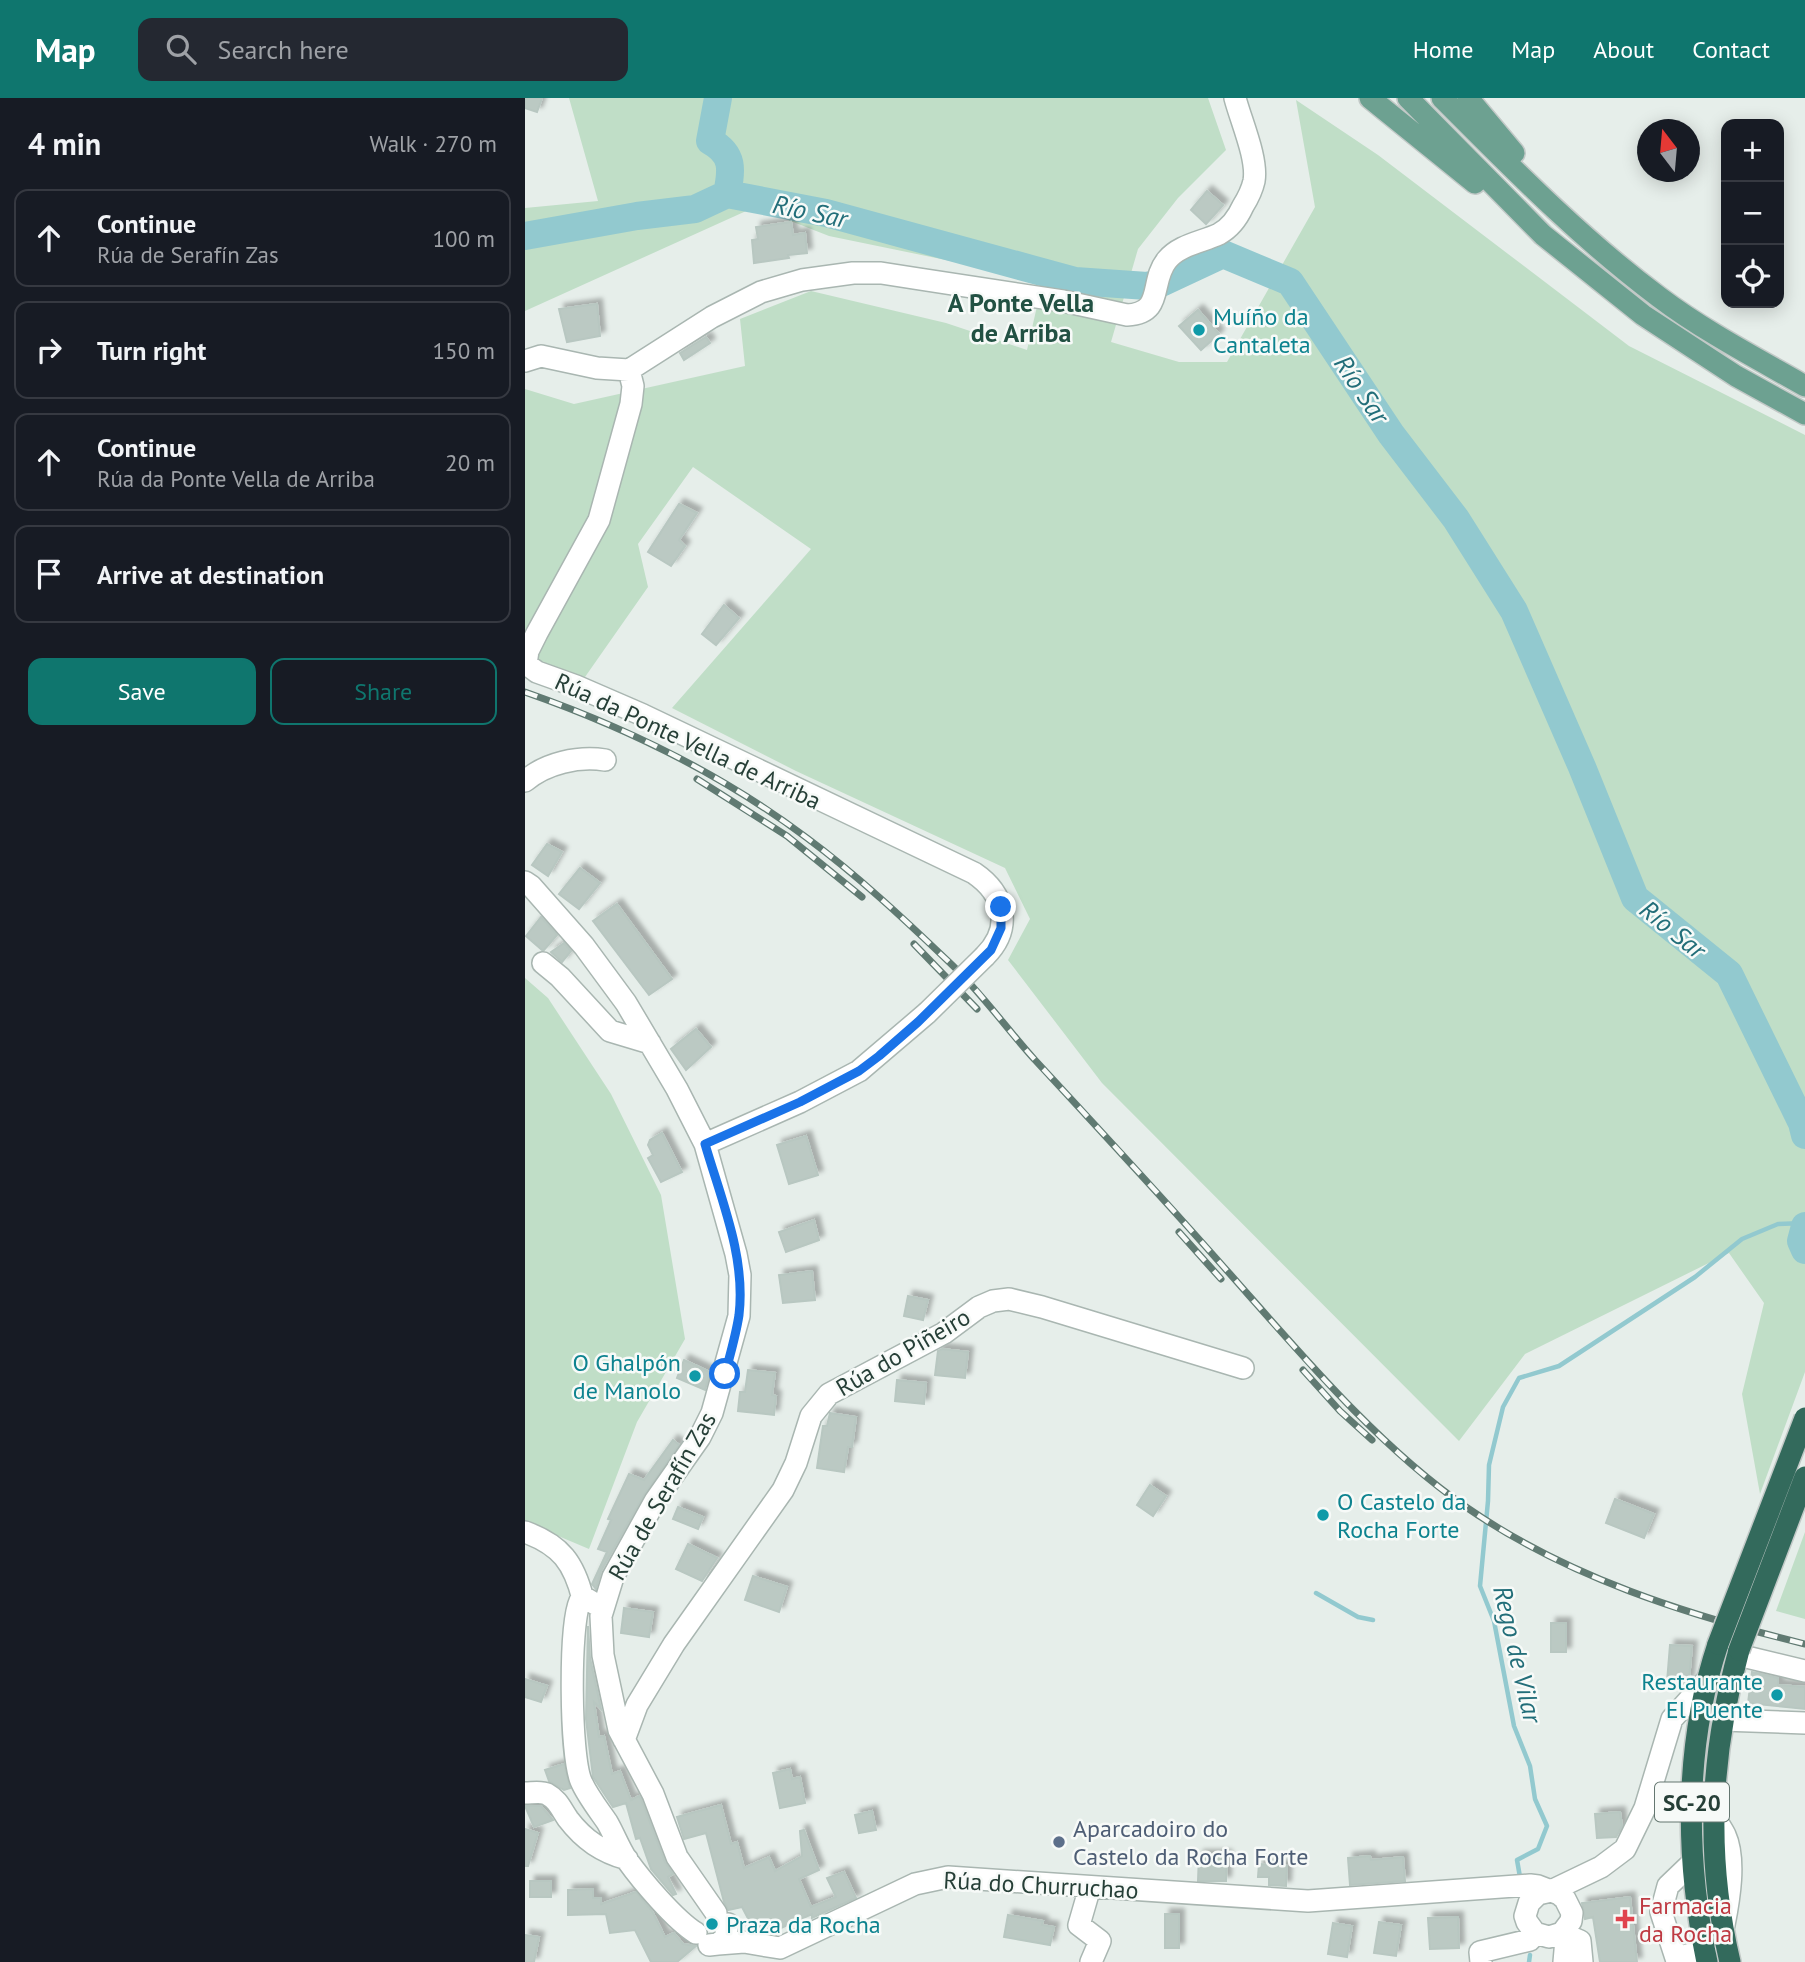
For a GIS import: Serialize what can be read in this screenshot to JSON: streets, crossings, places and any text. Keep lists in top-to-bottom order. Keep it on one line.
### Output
{"streets":{"highway":["SC-20"],"street":["Rúa da Ponte Vella de Arriba","Rúa do Piñeiro","Rúa de Serafín Zas","Rúa do Churruchao"]},"crossings":[["Rúa da Ponte Vella de Arriba","Rúa de Serafín Zas"],["Rúa do Piñeiro","Rúa de Serafín Zas"],["Rúa de Serafín Zas","Rúa do Churruchao"]],"districts":["A Ponte Vella de Arriba"],"water":["Río Sar","Rego de Vilar"],"places":{"other":["Muíño da Cantaleta","O Ghalpón de Manolo","O Castelo da Rocha Forte","Restaurante El Puente","Aparcadoiro do Castelo da Rocha Forte","Praza da Rocha"],"health":["Farmacia da Rocha"]},"north":"top","page":{"header":"Map","search":"Search here","nav":["Home","Map","About","Contact"],"heading":["4 min","Walk · 270 m"],"map_buttons":["+","−"],"list":[["Continue","Rúa de Serafín Zas","100 m"],["Turn right","150 m"],["Continue","Rúa da Ponte Vella de Arriba","20 m"],"Arrive at destination"],"buttons":["Save","Share"]}}
